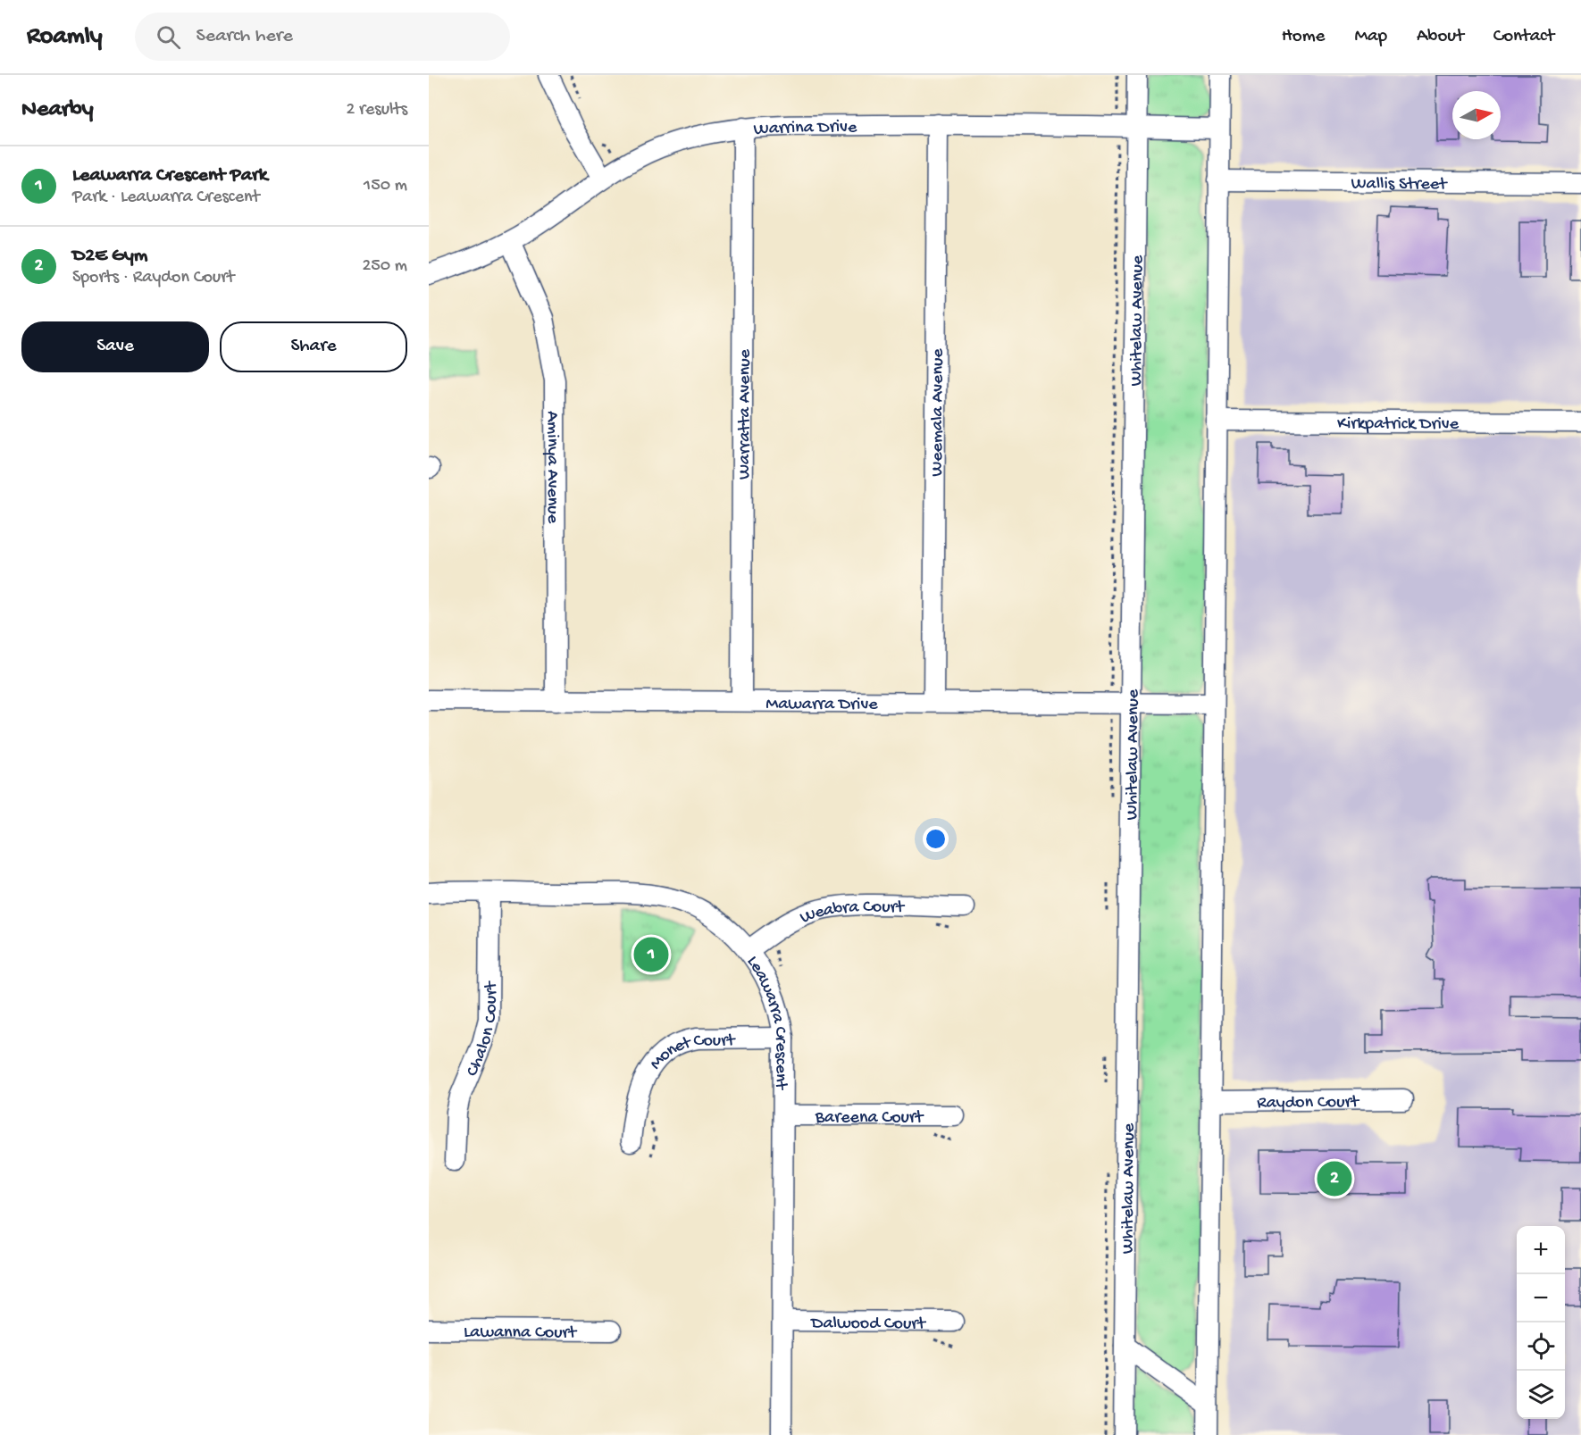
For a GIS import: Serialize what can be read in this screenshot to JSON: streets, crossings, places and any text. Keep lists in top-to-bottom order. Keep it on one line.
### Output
{"streets":{"street":["Warrina Drive","Wallis Street","Whitelaw Avenue","Weemala Avenue","Warratta Avenue","Kirkpatrick Drive","Aminya Avenue","Mawarra Drive","Weabra Court","Leawarra Crescent","Chalon Court","Monet Court","Raydon Court","Bareena Court","Dalwood Court","Lawanna Court"]},"crossings":[["Warrina Drive","Whitelaw Avenue"],["Warrina Drive","Weemala Avenue"],["Warrina Drive","Warratta Avenue"],["Warrina Drive","Aminya Avenue"],["Whitelaw Avenue","Mawarra Drive"],["Weemala Avenue","Mawarra Drive"],["Warratta Avenue","Mawarra Drive"],["Aminya Avenue","Mawarra Drive"],["Weabra Court","Leawarra Crescent"],["Leawarra Crescent","Chalon Court"],["Leawarra Crescent","Monet Court"],["Leawarra Crescent","Bareena Court"],["Leawarra Crescent","Dalwood Court"]],"north":"right","page":{"header":"Roamly","search":"Search here","nav":["Home","Map","About","Contact"],"heading":["Nearby","2 results"],"list":[{"mark":"1","name":"Leawarra Crescent Park","note":"Park · Leawarra Crescent","value":"150 m"},{"mark":"2","name":"D2E Gym","note":"Sports · Raydon Court","value":"250 m"}],"buttons":["Save","Share"],"pins":["1","2"],"map_buttons":["+","−"]}}
